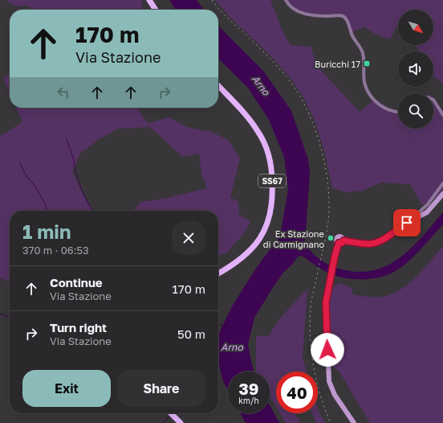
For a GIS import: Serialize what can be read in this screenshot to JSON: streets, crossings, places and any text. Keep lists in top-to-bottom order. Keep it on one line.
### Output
{"streets":{"main road":["SS67"]},"water":["Arno"],"places":{"transit":["Buricchi 17"],"other":["Ex Stazione di Carmignano"]},"north":"bottom right","page":{"turn":["170 m","Via Stazione"],"heading":["1 min","370 m · 06:53"],"list":[{"name":"Continue","note":"Via Stazione","value":"170 m"},{"name":"Turn right","note":"Via Stazione","value":"50 m"}],"buttons":["Exit","Share"],"speed":"39 km/h","limit":"40"}}
